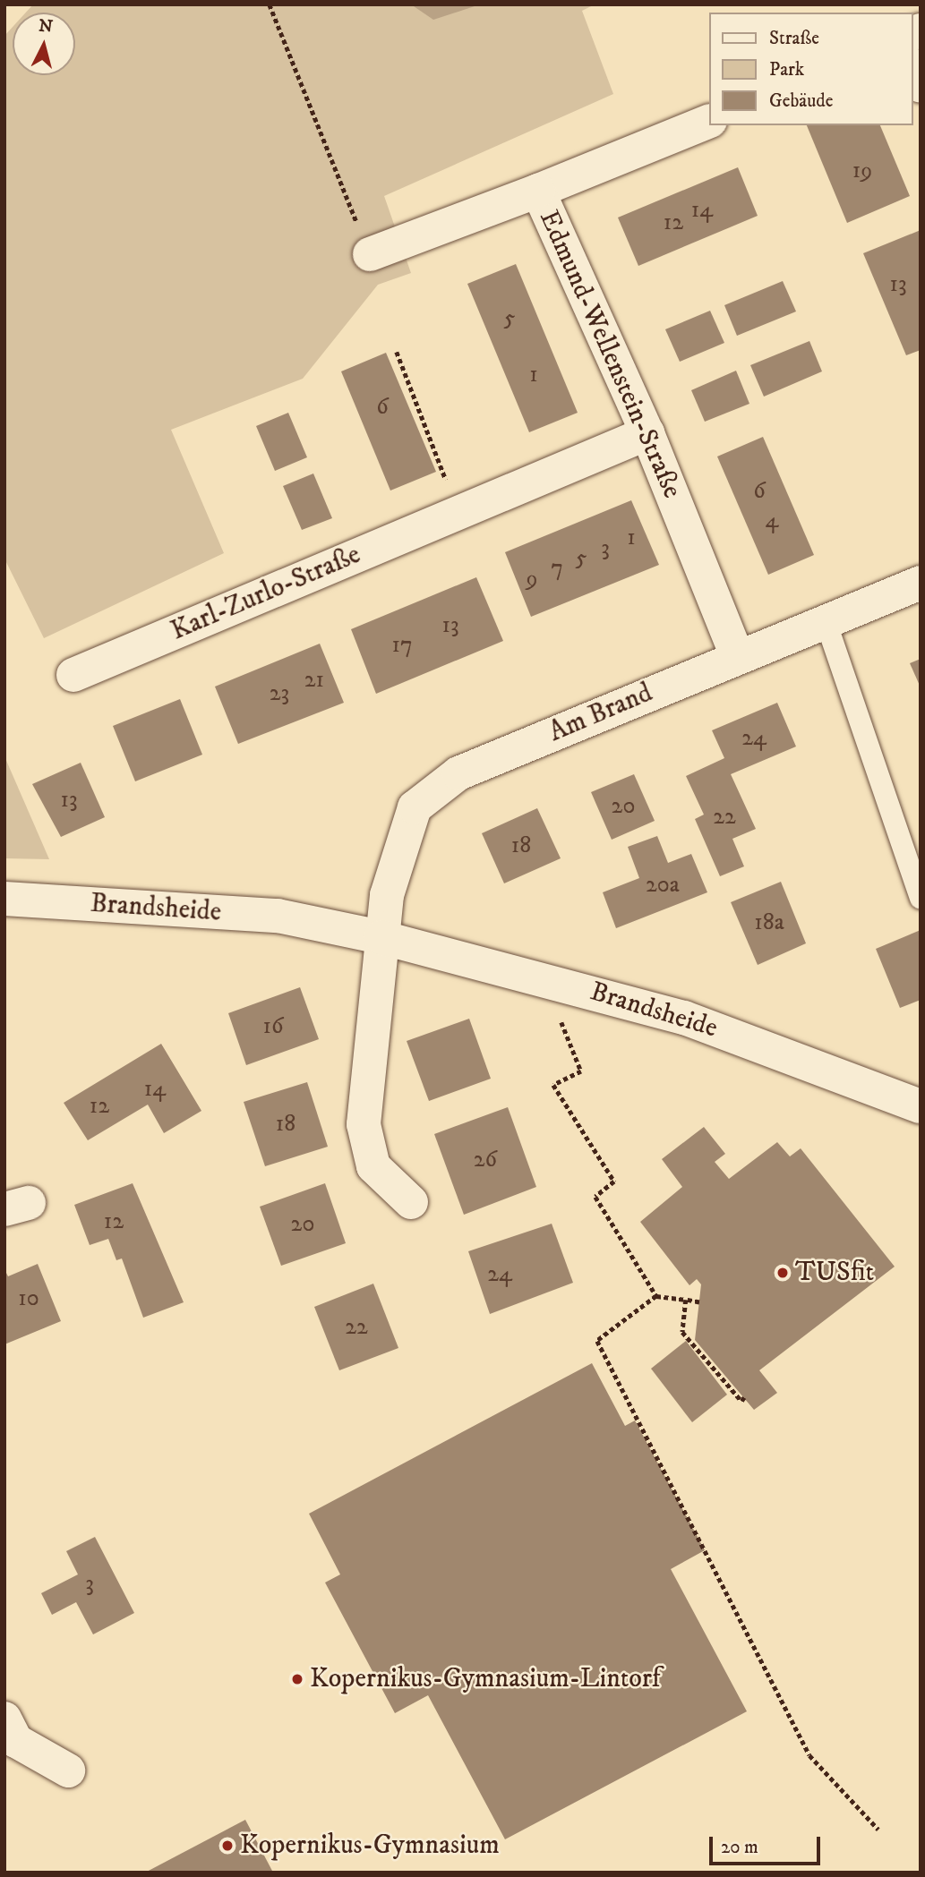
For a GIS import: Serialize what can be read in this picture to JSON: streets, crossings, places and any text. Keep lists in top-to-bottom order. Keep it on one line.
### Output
{"streets":{"street":["Edmund-Wellenstein-Straße","Karl-Zurlo-Straße","Am Brand","Brandsheide"]},"crossings":[["Edmund-Wellenstein-Straße","Karl-Zurlo-Straße"],["Edmund-Wellenstein-Straße","Am Brand"],["Am Brand","Brandsheide"]],"places":["TUSfit","Kopernikus-Gymnasium-Lintorf","Kopernikus-Gymnasium"],"house_numbers":["19","14","12","13","5","1","6","6","4","1","3","5","7","9","13","17","21","23","24","13","20","22","18","20a","18a","16","14","12","18","26","12","20","24","10","22","3"],"legend":["Straße","Park","Gebäude"],"scale_bar":"20 m","north":"top"}
